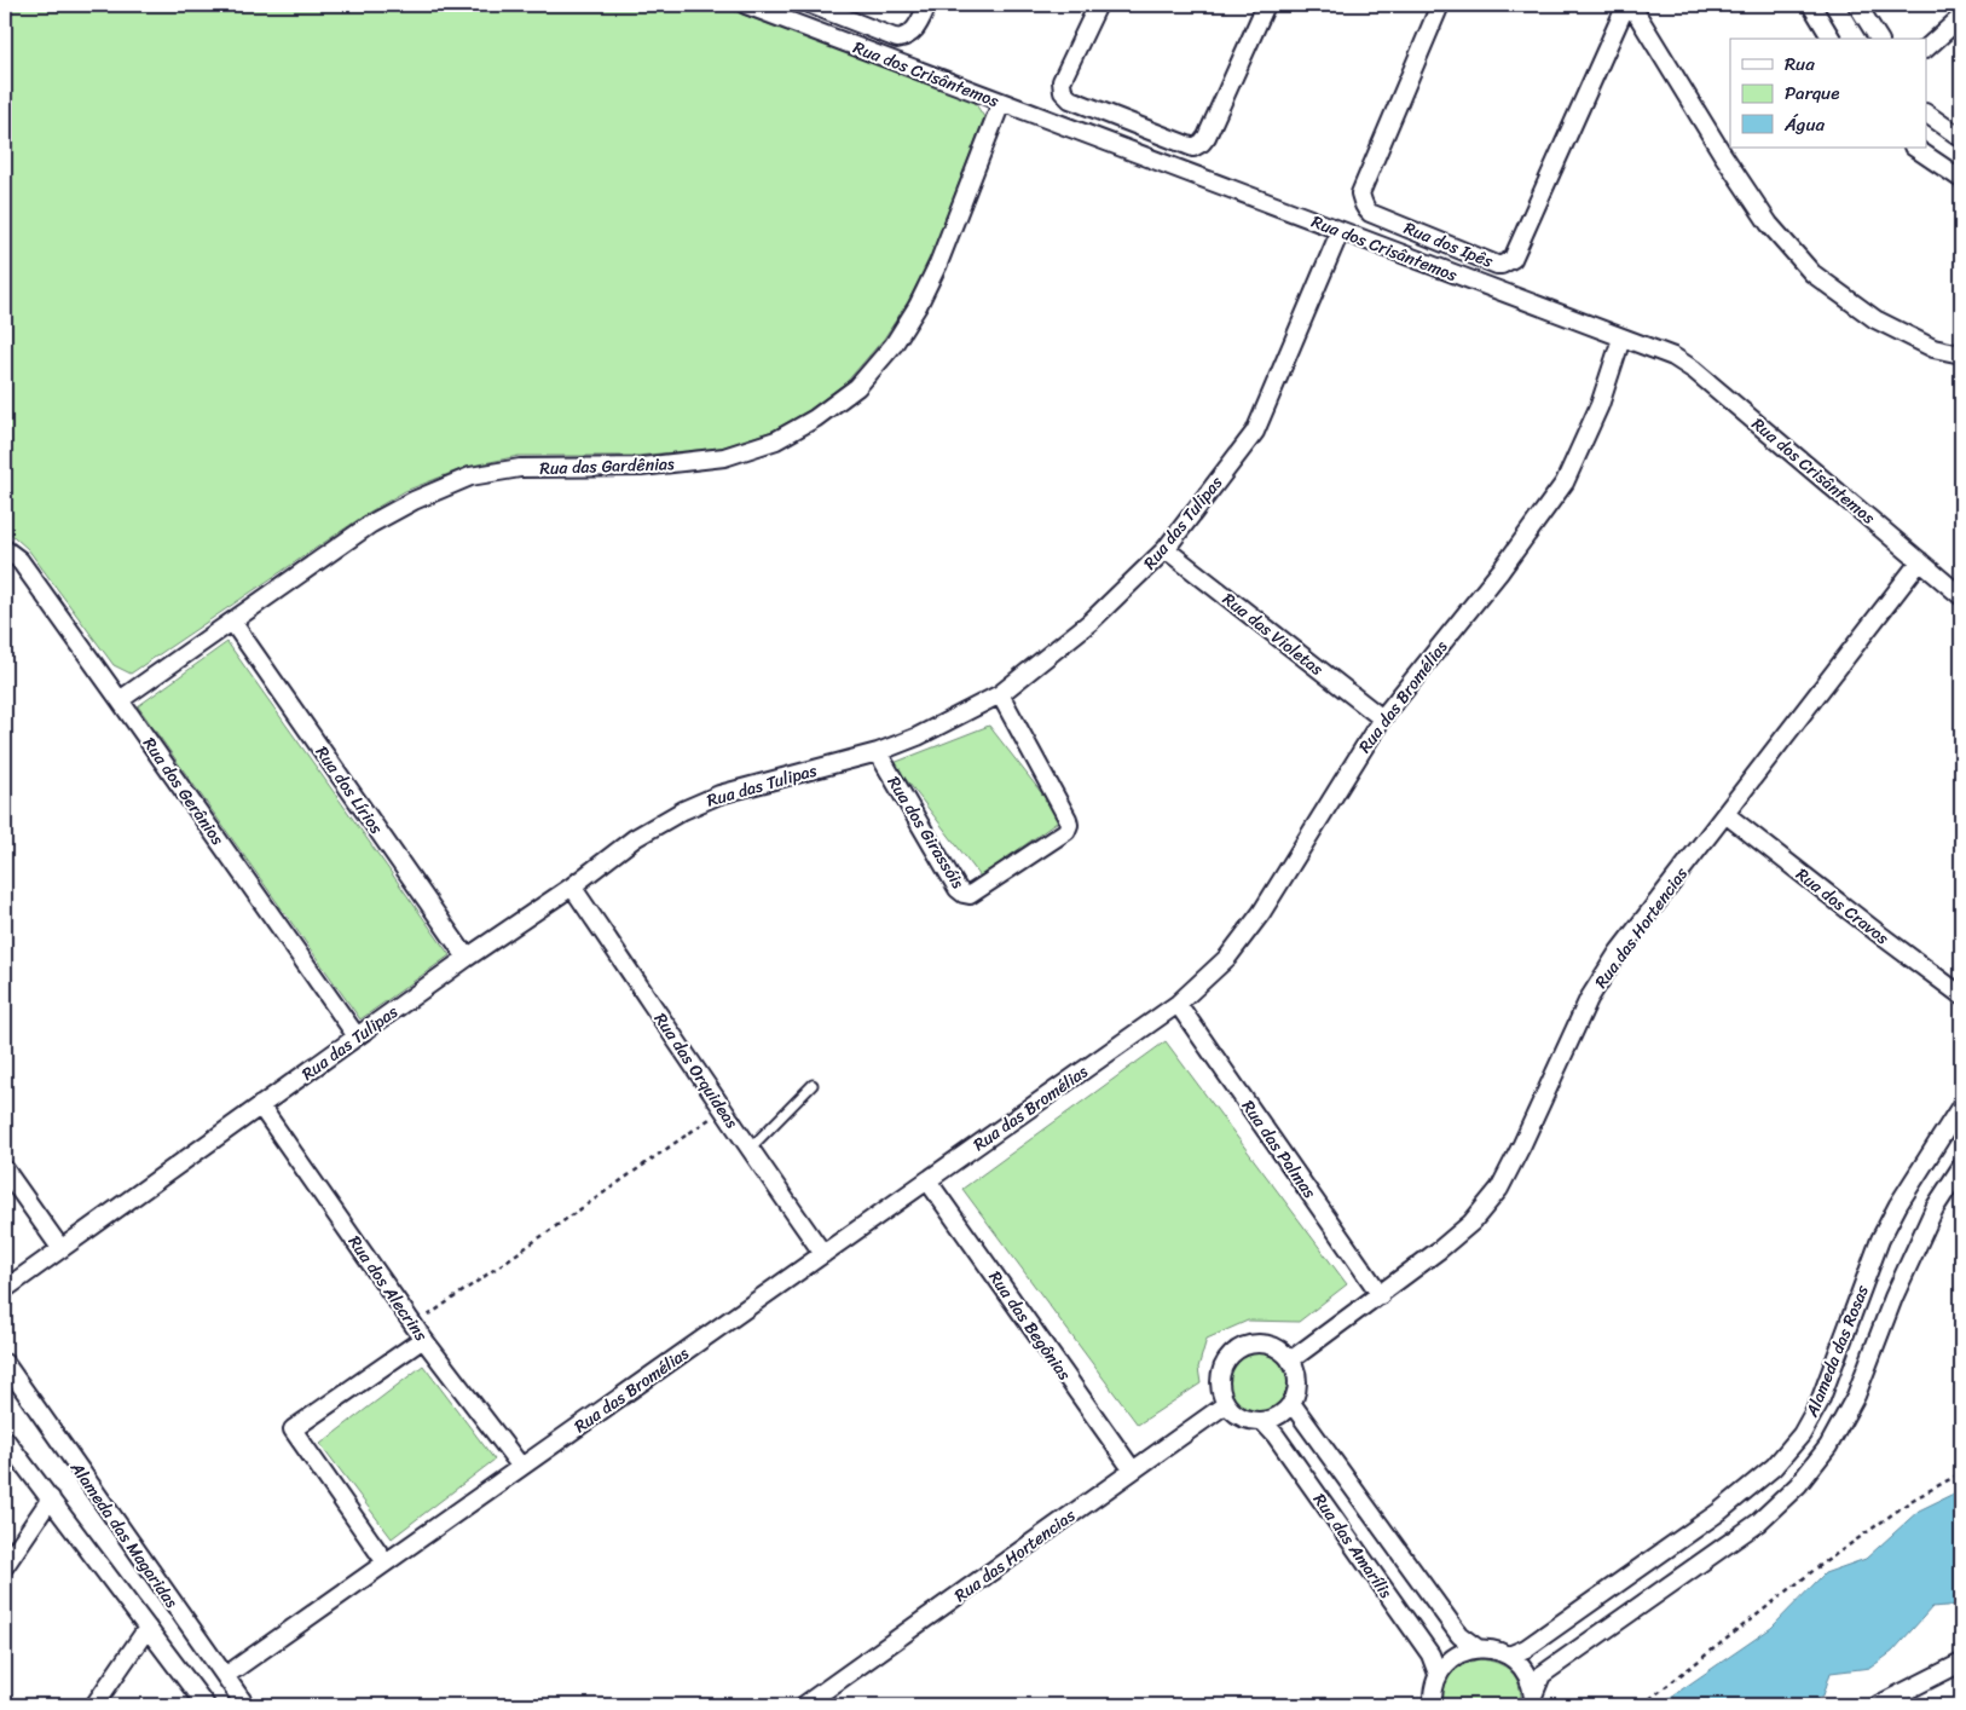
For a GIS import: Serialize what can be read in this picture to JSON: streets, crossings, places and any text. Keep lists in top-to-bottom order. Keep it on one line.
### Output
{"streets":{"street":["Rua dos Crisântemos","Rua dos Ipês","Rua das Gardênias","Rua das Tulipas","Rua das Violetas","Rua das Bromélias","Rua dos Lírios","Rua dos Gerânios","Rua dos Girassóis","Rua dos Cravos","Rua das Hortencias","Rua das Orquideas","Rua das Palmas","Rua dos Alecrins","Rua das Begônias","Alameda das Rosas","Alameda das Magaridas","Rua das Amarílis"]},"crossings":[["Rua dos Crisântemos","Rua das Gardênias"],["Rua dos Crisântemos","Rua das Tulipas"],["Rua dos Crisântemos","Rua das Bromélias"],["Rua dos Crisântemos","Rua das Hortencias"],["Rua das Gardênias","Rua dos Lírios"],["Rua das Gardênias","Rua dos Gerânios"],["Rua das Tulipas","Rua das Violetas"],["Rua das Tulipas","Rua dos Lírios"],["Rua das Tulipas","Rua dos Gerânios"],["Rua das Tulipas","Rua dos Girassóis"],["Rua das Tulipas","Rua das Orquideas"],["Rua das Tulipas","Rua dos Alecrins"],["Rua das Violetas","Rua das Bromélias"],["Rua das Bromélias","Rua das Orquideas"],["Rua das Bromélias","Rua das Palmas"],["Rua das Bromélias","Rua dos Alecrins"],["Rua das Bromélias","Rua das Begônias"],["Rua das Bromélias","Alameda das Magaridas"],["Rua dos Cravos","Rua das Hortencias"],["Rua das Hortencias","Rua das Palmas"],["Rua das Hortencias","Rua das Begônias"],["Rua das Hortencias","Rua das Amarílis"]],"legend":["Rua","Parque","Água"]}
